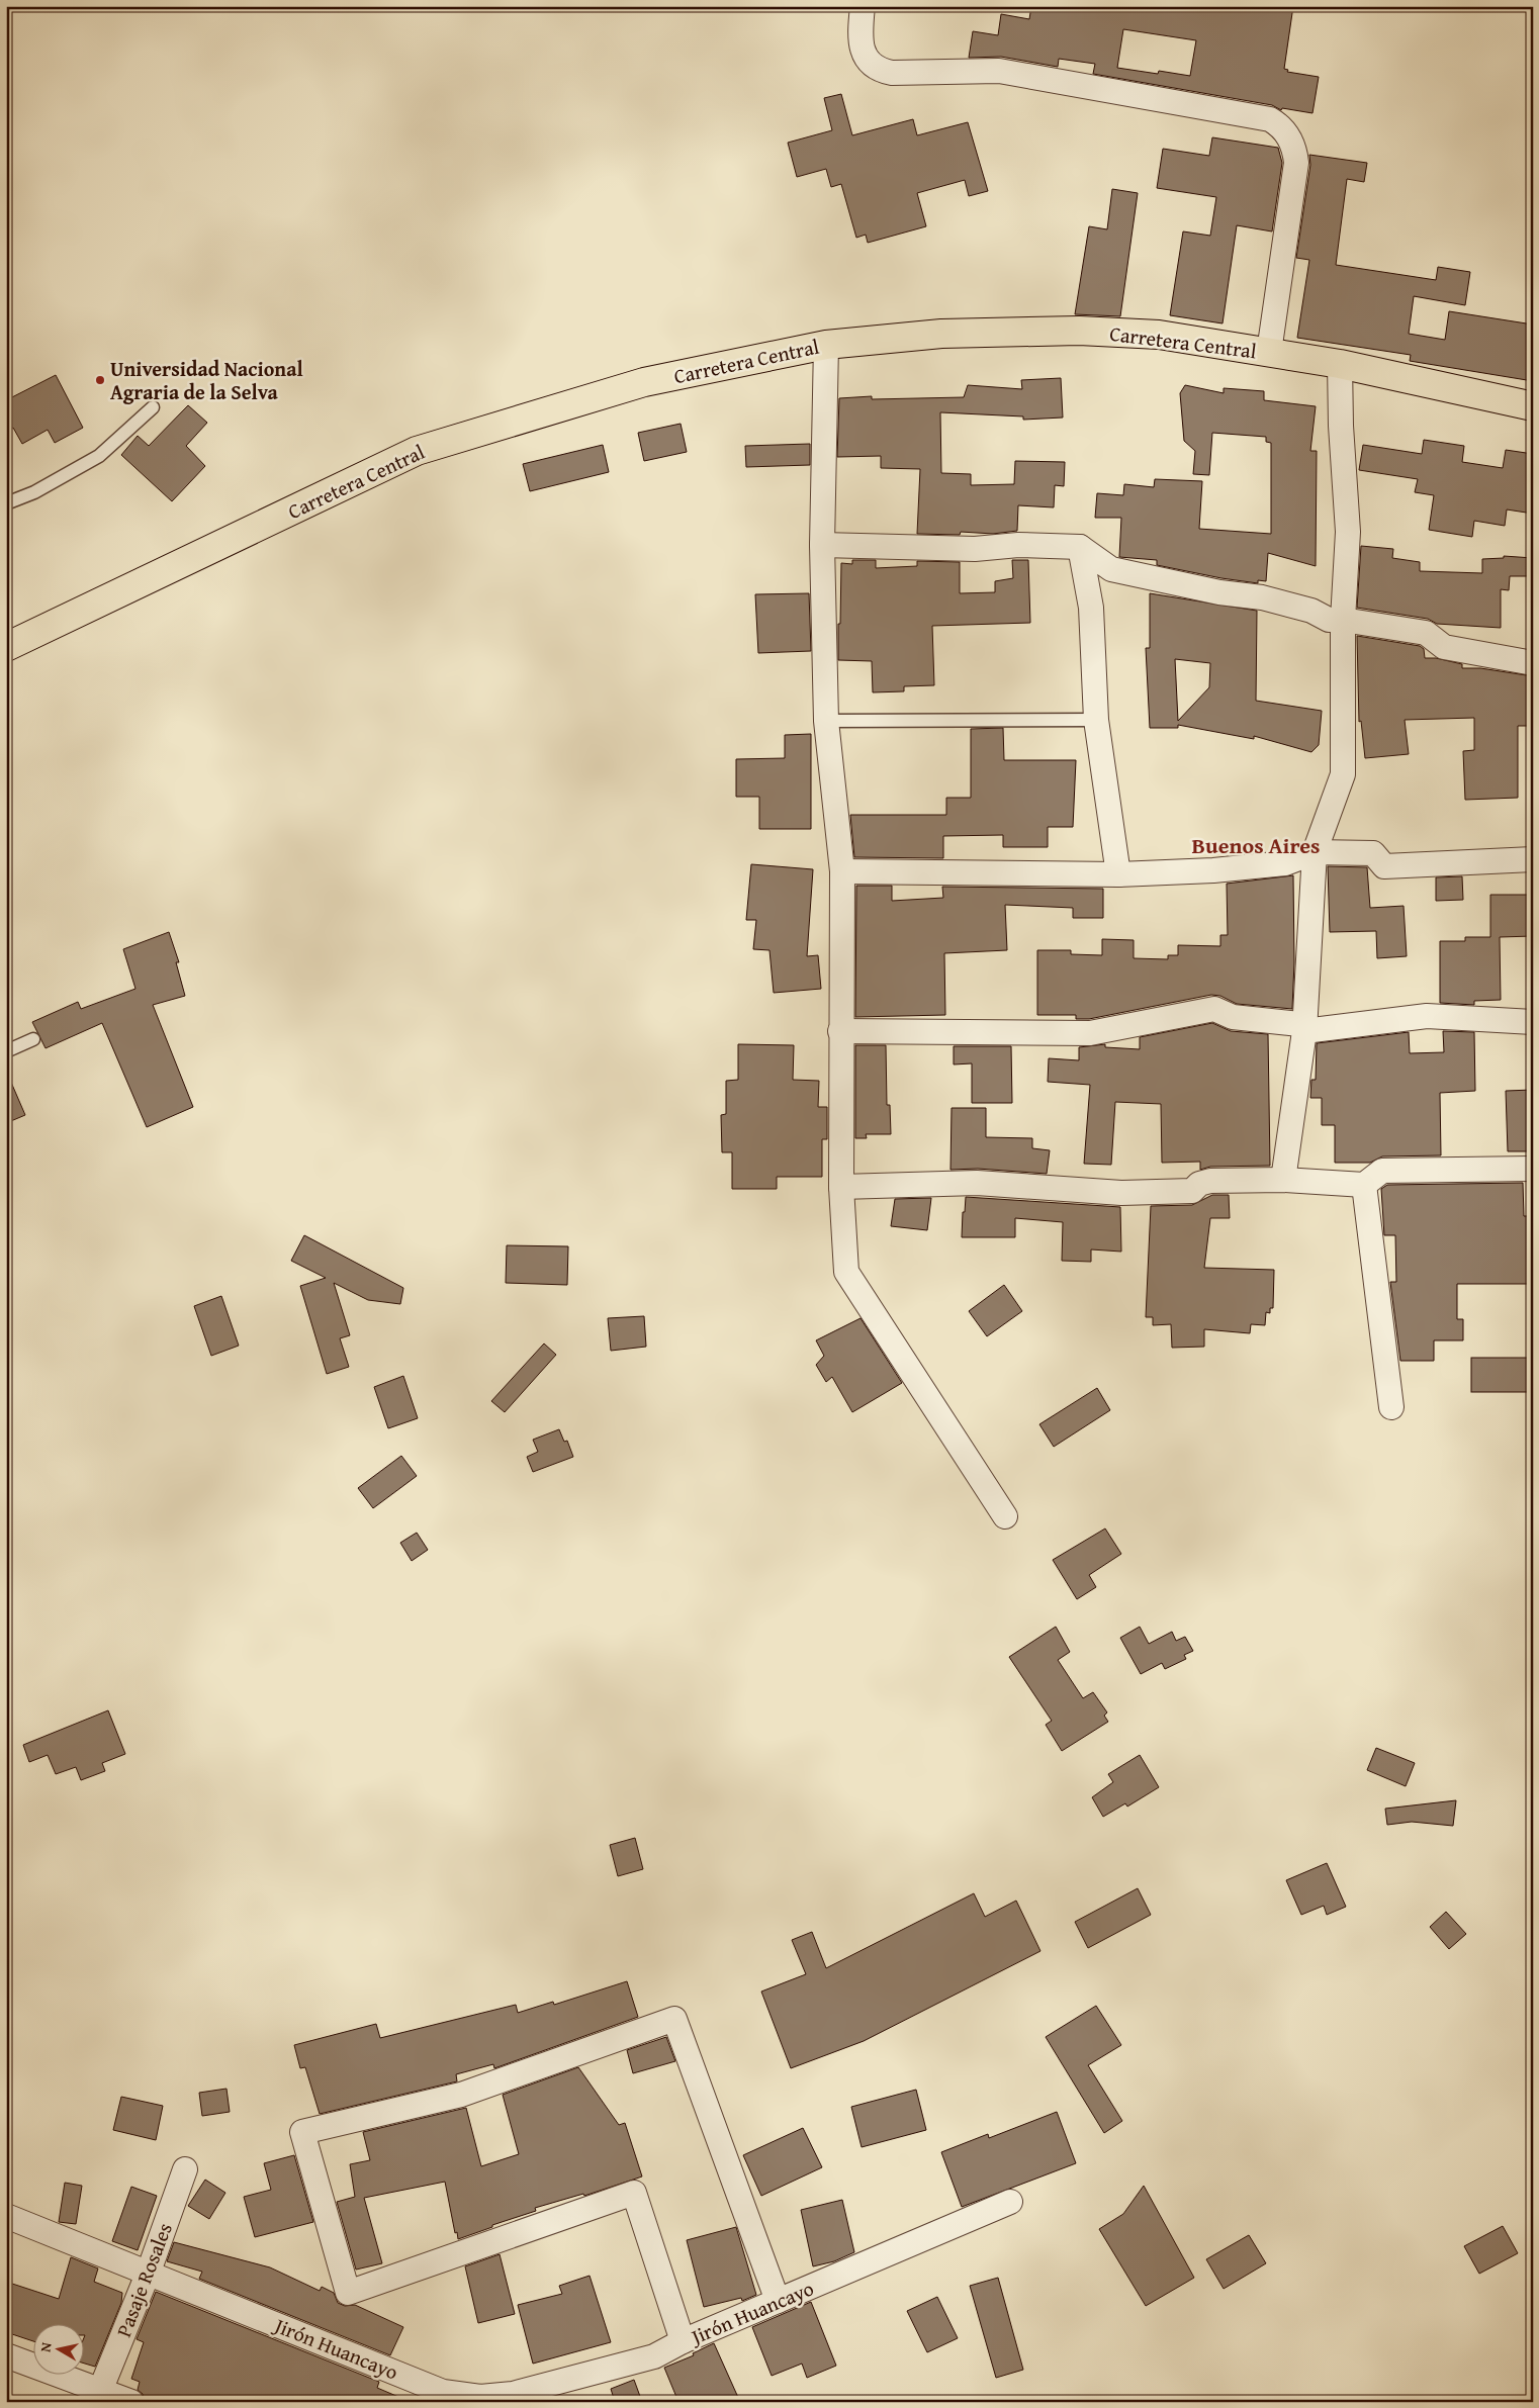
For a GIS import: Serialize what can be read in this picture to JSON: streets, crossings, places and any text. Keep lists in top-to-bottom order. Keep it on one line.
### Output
{"streets":{"highway":["Carretera Central"],"street":["Pasaje Rosales","Jirón Huancayo"]},"crossings":[["Pasaje Rosales","Jirón Huancayo"]],"districts":["Buenos Aires"],"places":["Universidad Nacional Agraria de la Selva"],"north":"left"}
